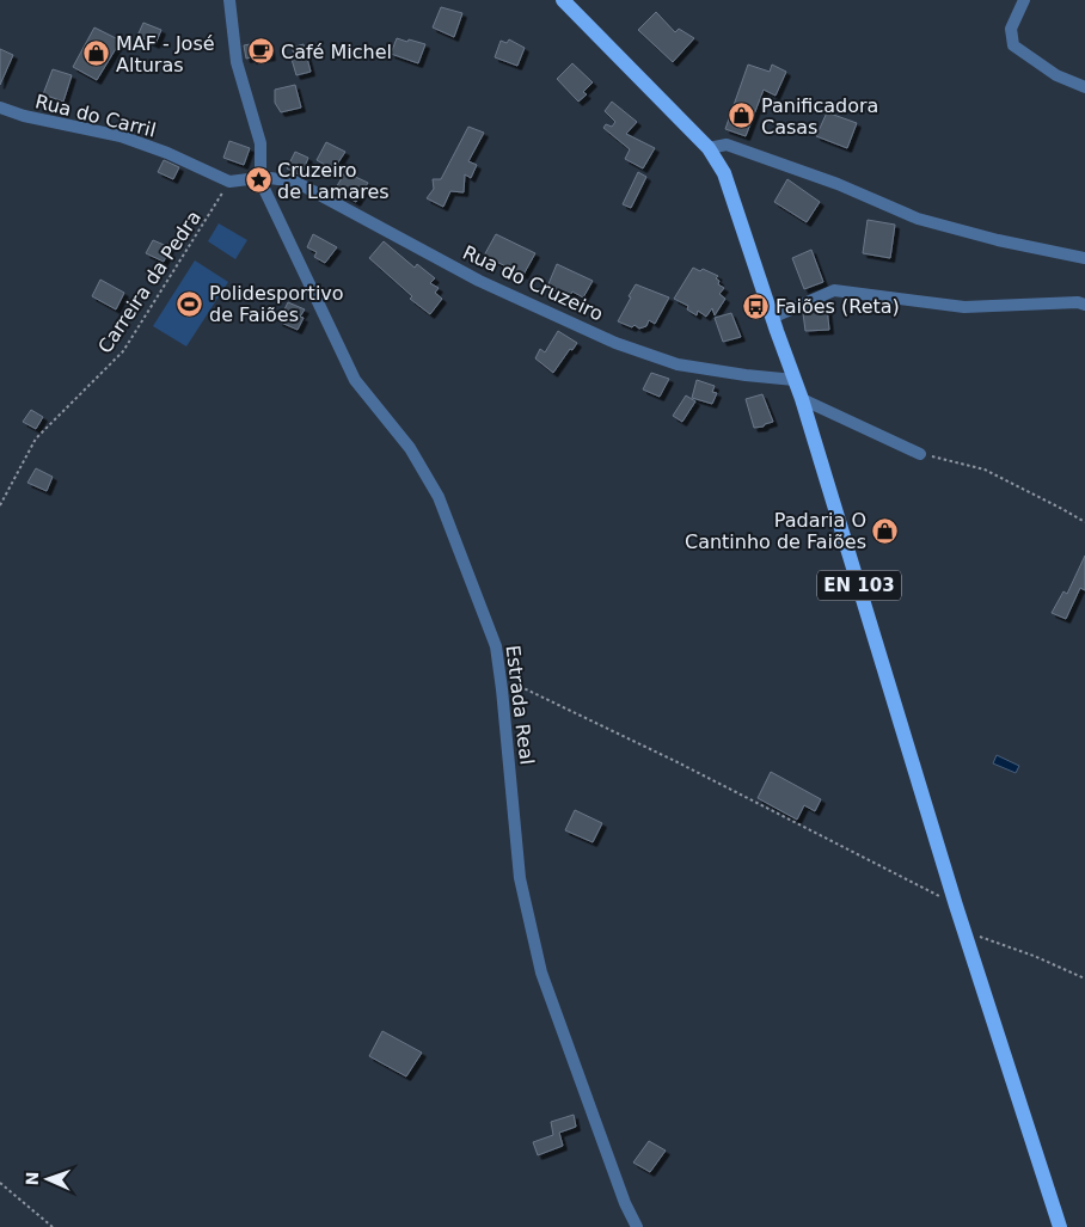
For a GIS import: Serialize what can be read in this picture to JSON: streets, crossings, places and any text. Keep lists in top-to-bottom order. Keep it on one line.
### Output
{"streets":{"main road":["EN 103"],"street":["Rua do Carril","Rua do Cruzeiro","Estrada Real"],"path":["Carreira da Pedra"]},"crossings":[["Rua do Carril","Carreira da Pedra"],["Rua do Cruzeiro","EN 103"],["Rua do Cruzeiro","Estrada Real"]],"places":{"cafe":["Café Michel"],"shop":["MAF - José Alturas","Panificadora Casas","Padaria O Cantinho de Faiões"],"place":["Cruzeiro de Lamares"],"sports":["Polidesportivo de Faiões"],"bus stop":["Faiões (Reta)"]},"north":"left"}
